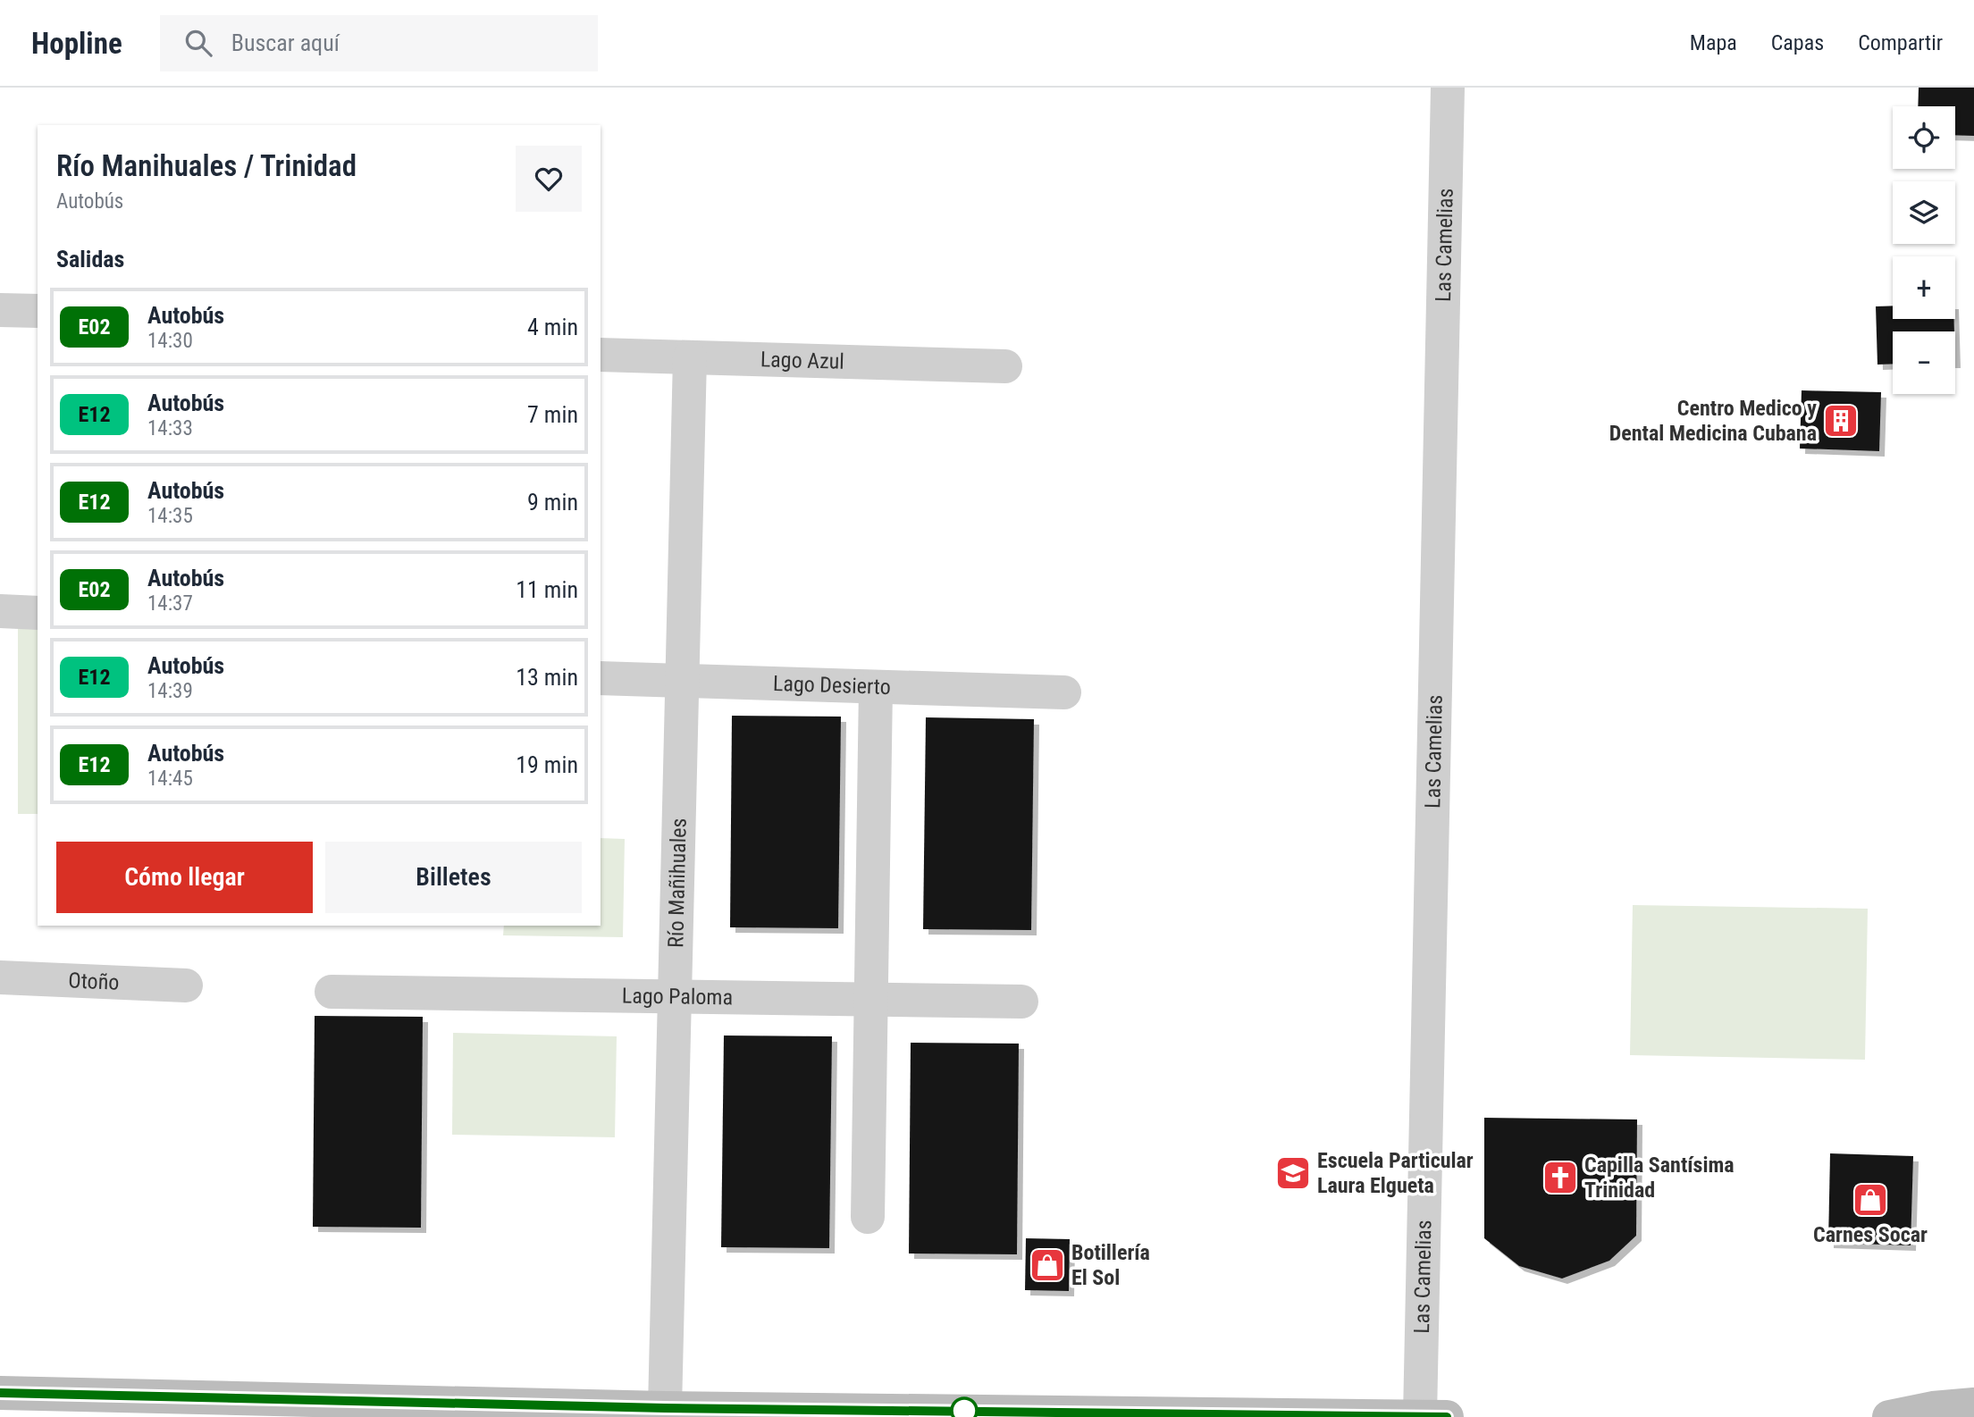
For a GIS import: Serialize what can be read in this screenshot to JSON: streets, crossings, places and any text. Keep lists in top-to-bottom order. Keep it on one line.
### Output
{"streets":{"street":["Las Camelias","Lago Azul","Lago Desierto","Río Mañihuales","Otoño","Lago Paloma"]},"crossings":[["Lago Azul","Río Mañihuales"],["Lago Desierto","Río Mañihuales"],["Río Mañihuales","Lago Paloma"]],"places":{"building":["Centro Medico y Dental Medicina Cubana"],"school or university":["Escuela Particular Laura Elgueta"],"church":["Capilla Santísima Trinidad"],"shop":["Carnes Socar","Botillería El Sol"]},"lines":["bus line E02"],"page":{"header":"Hopline","search":"Buscar aquí","nav":["Mapa","Capas","Compartir"],"map_buttons":["+","−"],"heading":[["Río Manihuales / Trinidad","Autobús"],"Salidas"],"list":[{"mark":"E02","name":"Autobús","note":"14:30","value":"4 min"},{"mark":"E12","name":"Autobús","note":"14:33","value":"7 min"},{"mark":"E12","name":"Autobús","note":"14:35","value":"9 min"},{"mark":"E02","name":"Autobús","note":"14:37","value":"11 min"},{"mark":"E12","name":"Autobús","note":"14:39","value":"13 min"},{"mark":"E12","name":"Autobús","note":"14:45","value":"19 min"}],"buttons":["Cómo llegar","Billetes"]}}
